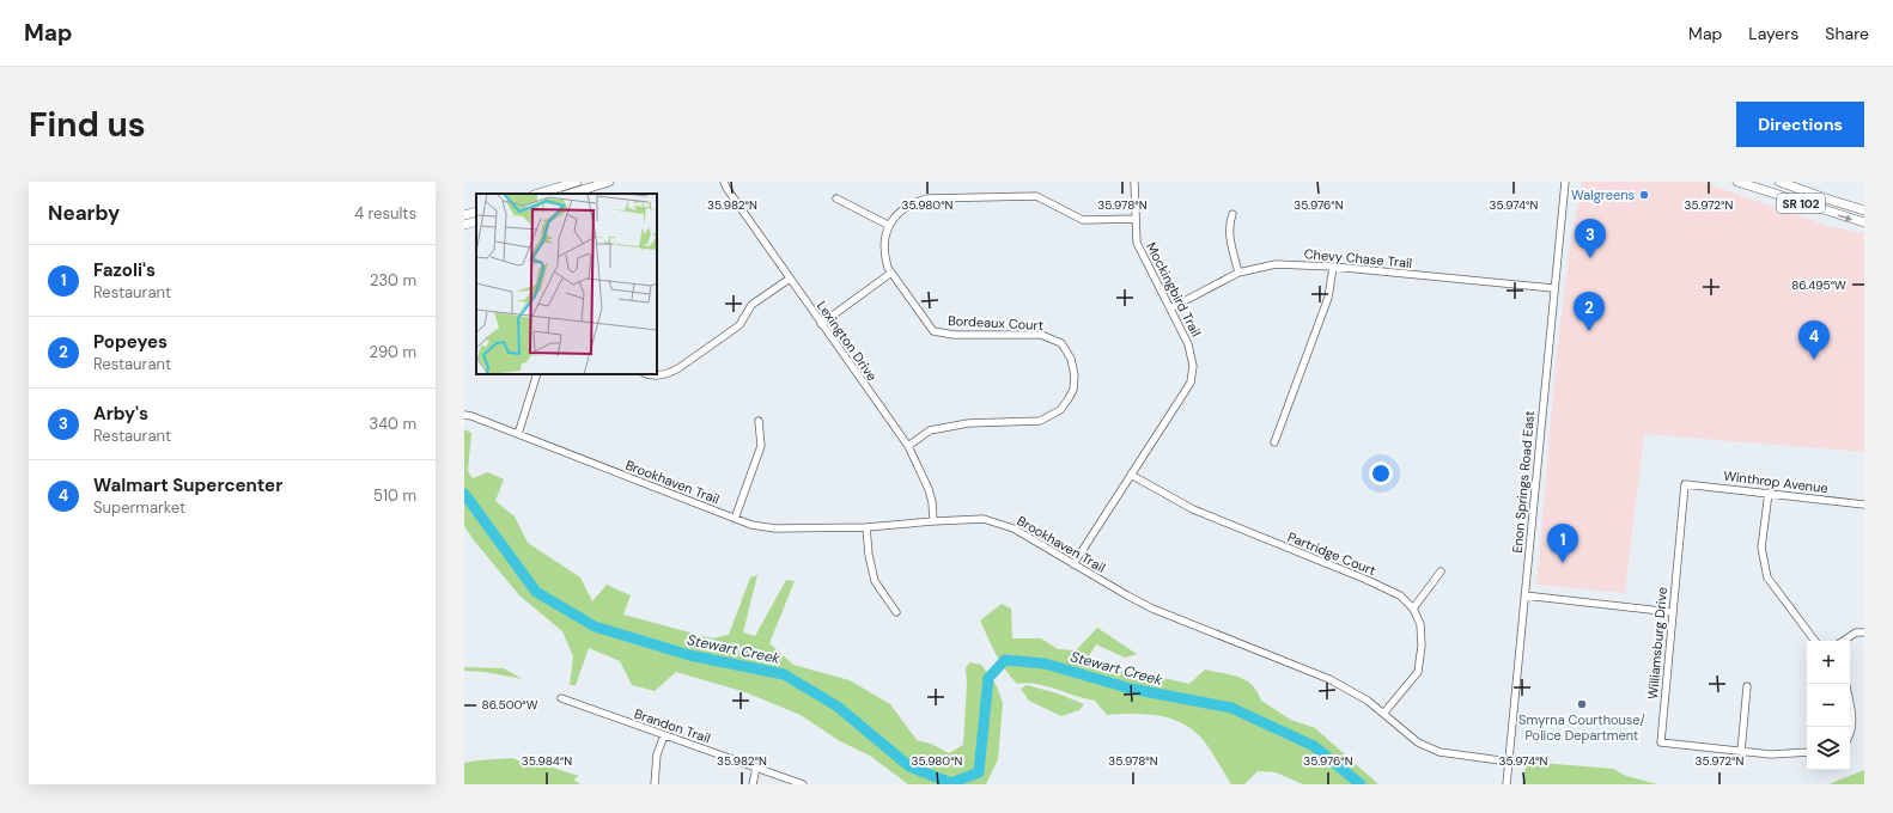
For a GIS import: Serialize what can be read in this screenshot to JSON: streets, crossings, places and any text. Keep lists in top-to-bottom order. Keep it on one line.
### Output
{"streets":{"main road":["SR 102"],"street":["Chevy Chase Trail","Mockingbird Trail","Bordeaux Court","Lexington Drive","Brookhaven Trail","Enon Springs Road East","Winthrop Avenue","Partridge Court","Williamsburg Drive","Brandon Trail"]},"crossings":[["Chevy Chase Trail","Mockingbird Trail"],["Chevy Chase Trail","Enon Springs Road East"],["Mockingbird Trail","Brookhaven Trail"],["Mockingbird Trail","Partridge Court"],["Bordeaux Court","Lexington Drive"],["Lexington Drive","Brookhaven Trail"],["Brookhaven Trail","Enon Springs Road East"],["Winthrop Avenue","Williamsburg Drive"]],"water":["Stewart Creek"],"places":["Walgreens","Smyrna Courthouse/ Police Department"],"page":{"header":"Map","nav":["Map","Layers","Share"],"buttons":"Directions","title":"Find us","heading":["Nearby","4 results"],"pins":["3","2","4","1"],"list":[{"mark":"1","name":"Fazoli's","note":"Restaurant","value":"230 m"},{"mark":"2","name":"Popeyes","note":"Restaurant","value":"290 m"},{"mark":"3","name":"Arby's","note":"Restaurant","value":"340 m"},{"mark":"4","name":"Walmart Supercenter","note":"Supermarket","value":"510 m"}],"map_buttons":["+","−"]},"coordinates":["35.982°N","35.980°N","35.978°N","35.976°N","35.974°N","35.972°N","86.495°W","86.500°W","35.984°N"]}
